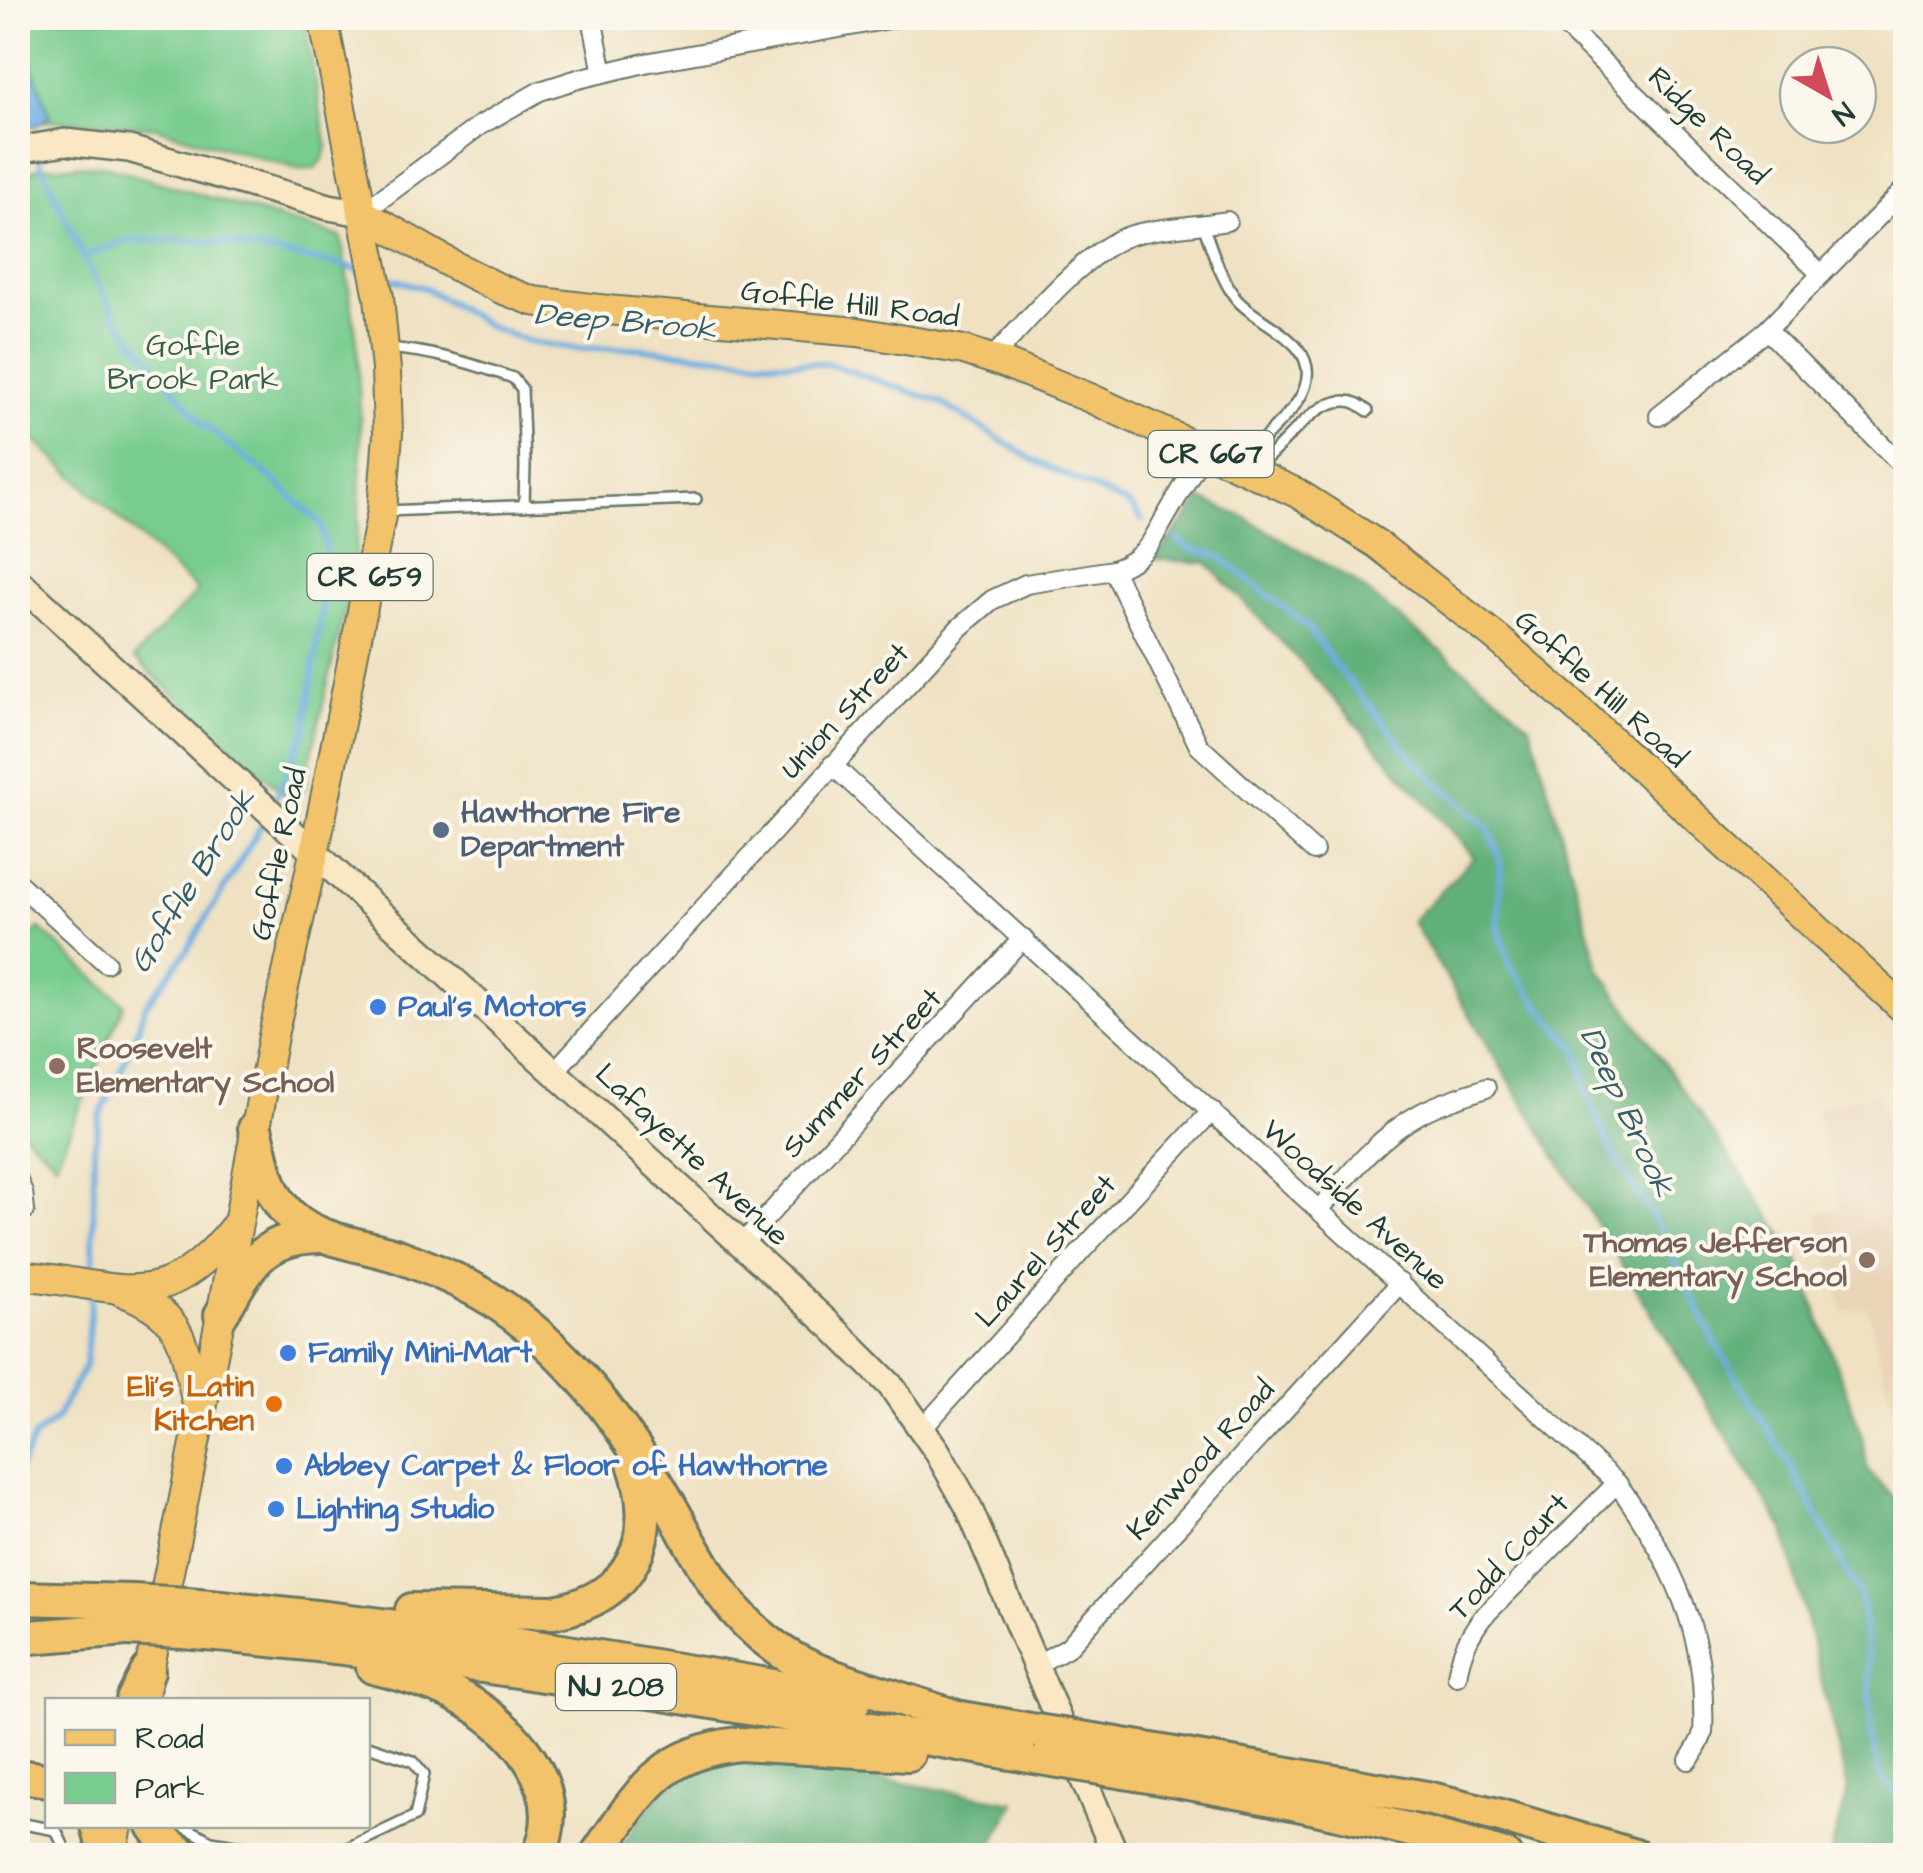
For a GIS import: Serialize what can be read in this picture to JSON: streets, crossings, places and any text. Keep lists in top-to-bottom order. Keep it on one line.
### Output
{"streets":{"highway":["NJ 208"],"main road":["Goffle Hill Road","CR 667","CR 659","Goffle Road"],"street":["Ridge Road","Union Street","Summer Street","Lafayette Avenue","Woodside Avenue","Laurel Street","Kenwood Road","Todd Court"]},"crossings":[["Goffle Hill Road","Union Street"],["Goffle Hill Road","Goffle Road"],["Union Street","Lafayette Avenue"],["Union Street","Woodside Avenue"],["Goffle Road","Lafayette Avenue"],["Summer Street","Lafayette Avenue"],["Summer Street","Woodside Avenue"],["Lafayette Avenue","Laurel Street"],["Lafayette Avenue","Kenwood Road"],["Woodside Avenue","Laurel Street"],["Woodside Avenue","Kenwood Road"],["Woodside Avenue","Todd Court"]],"water":["Deep Brook","Goffle Brook"],"parks":["Goffle Brook Park"],"places":["Hawthorne Fire Department","Paul’s Motors","Roosevelt Elementary School","Thomas Jefferson Elementary School","Family Mini-Mart","Eli's Latin Kitchen","Abbey Carpet & Floor of Hawthorne","Lighting Studio"],"legend":["Road","Park"],"north":"bottom right"}
